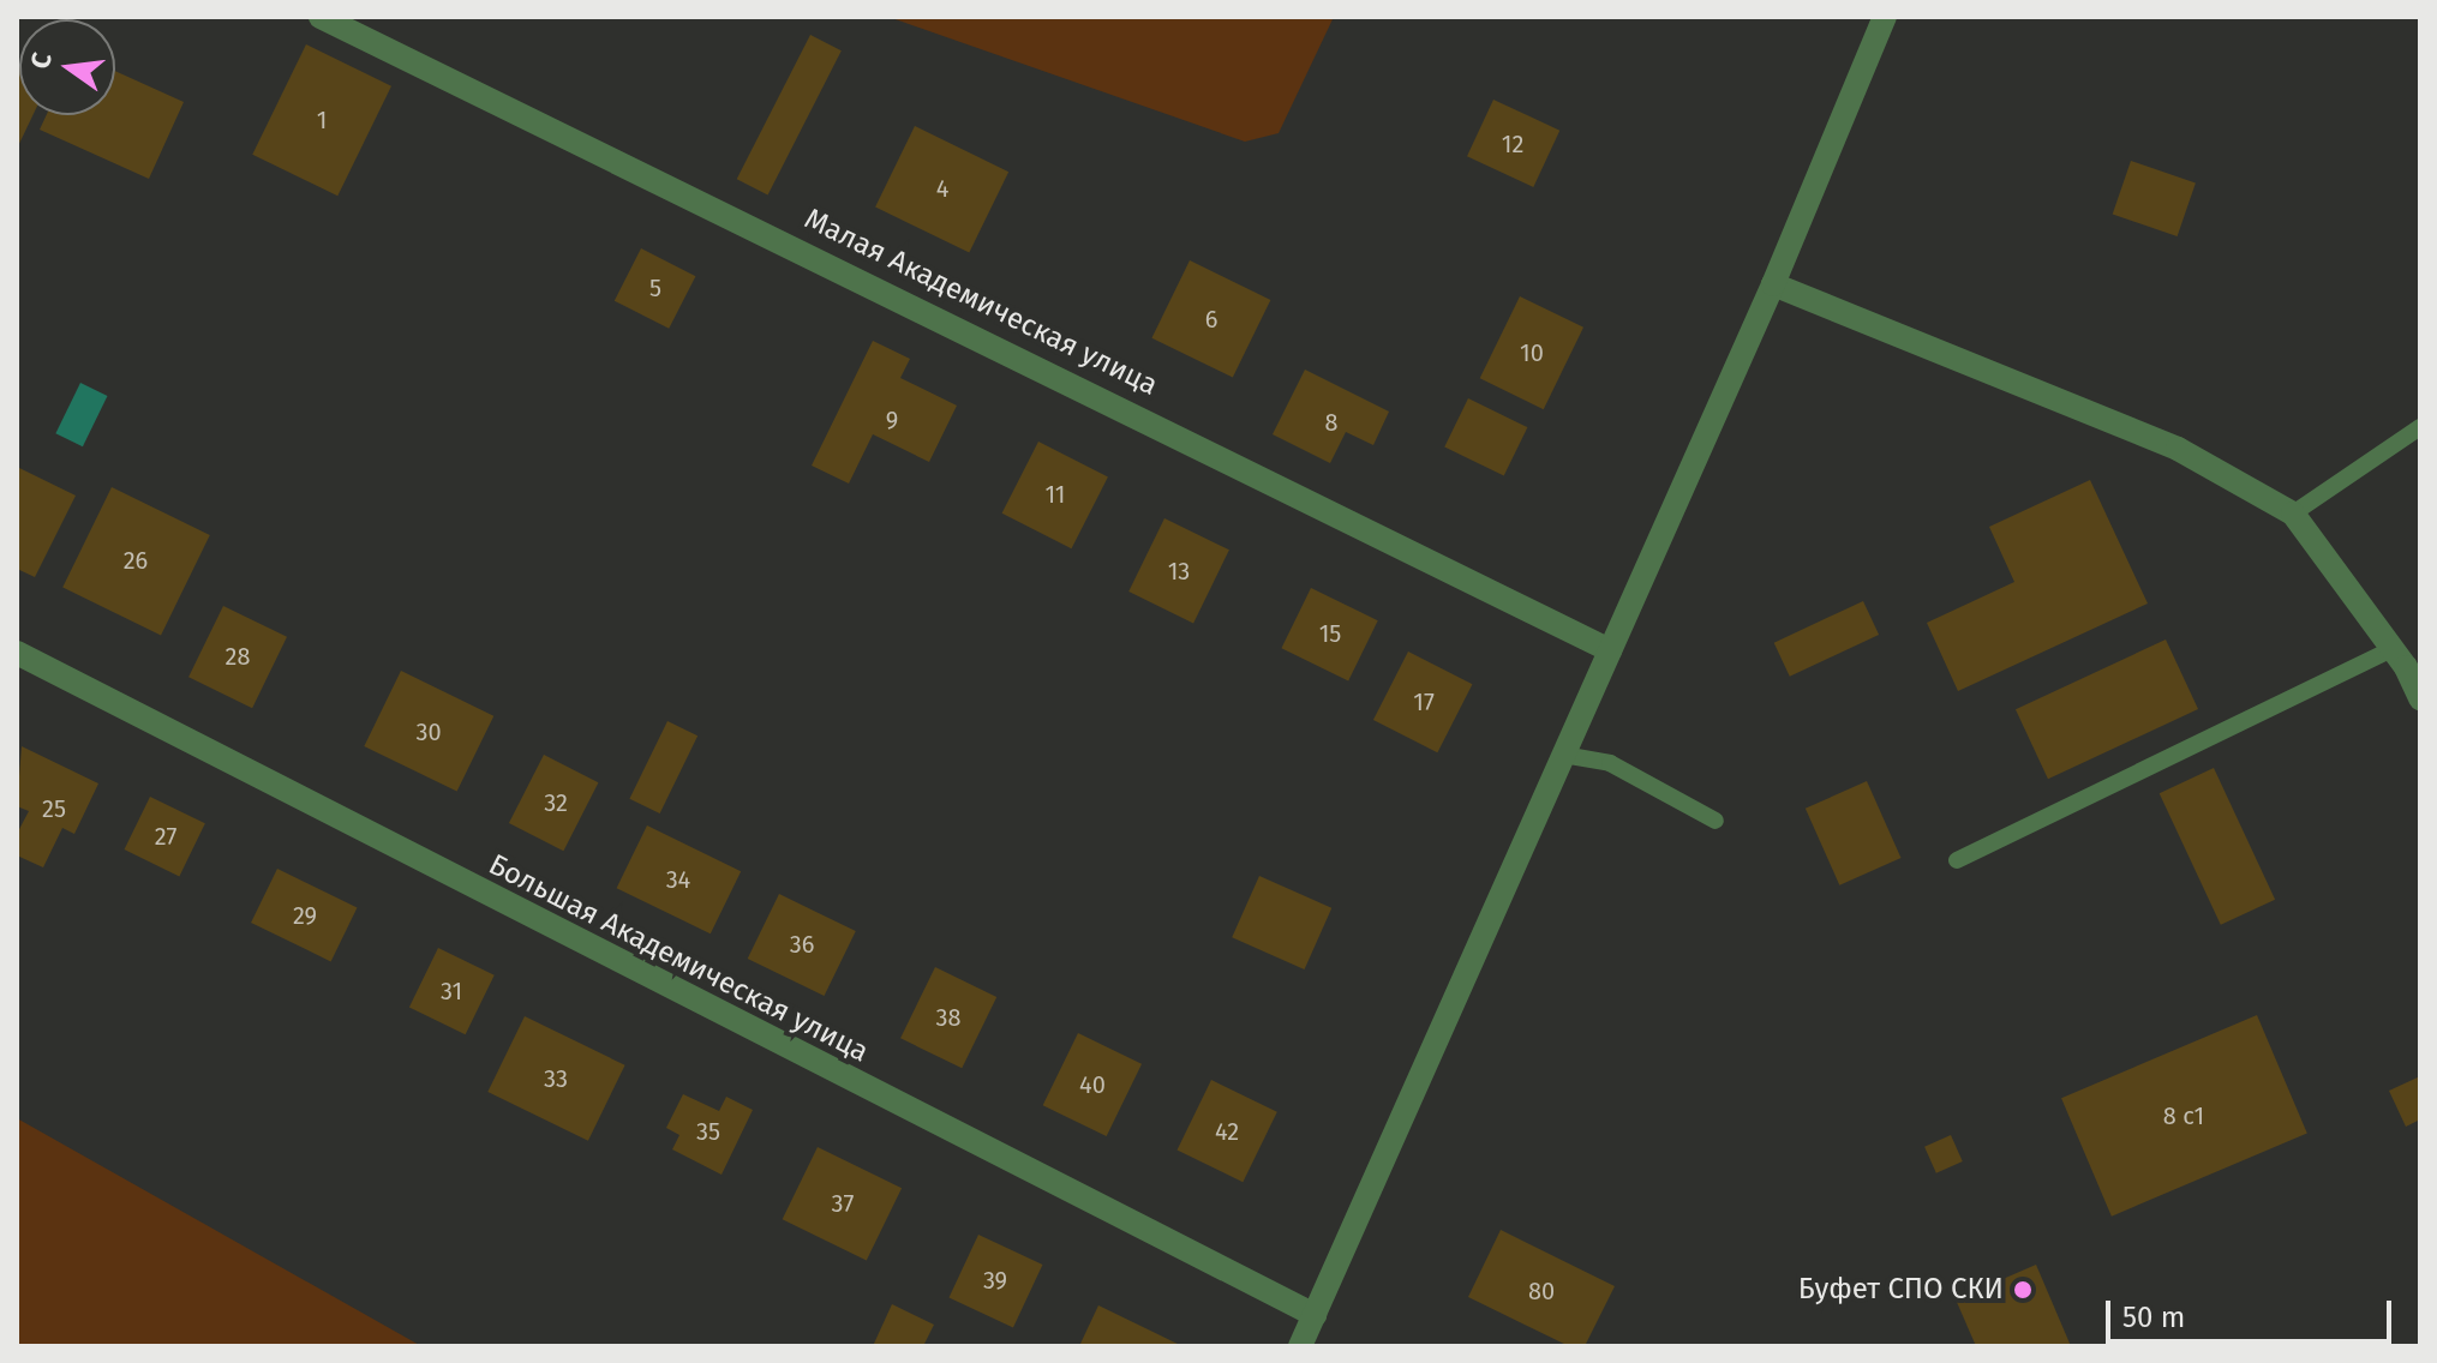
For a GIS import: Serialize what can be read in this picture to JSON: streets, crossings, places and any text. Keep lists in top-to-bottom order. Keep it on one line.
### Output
{"streets":{"street":["Малая Академическая улица","Большая Академическая улица"]},"places":["Буфет СПО СКИ"],"house_numbers":["1","12","4","5","6","10","9","8","11","26","13","15","28","17","30","32","25","27","34","29","36","31","38","33","40","8 с1","35","42","37","39","80"],"scale_bar":"50 m","north":"left"}
